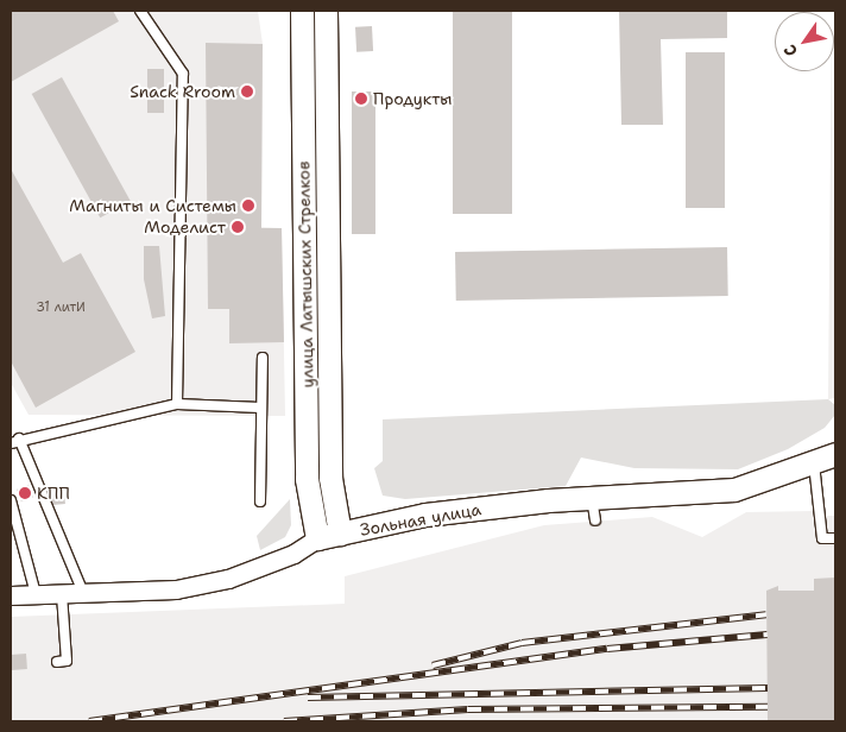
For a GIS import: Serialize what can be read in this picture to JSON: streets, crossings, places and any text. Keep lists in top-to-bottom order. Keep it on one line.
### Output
{"streets":{"street":["улица Латышских Стрелков","Зольная улица"]},"crossings":[["улица Латышских Стрелков","Зольная улица"]],"places":["Snack Rroom","Продукты","Магниты и Системы","Моделист","КПП"],"house_numbers":["31 литИ"],"north":"bottom left"}
